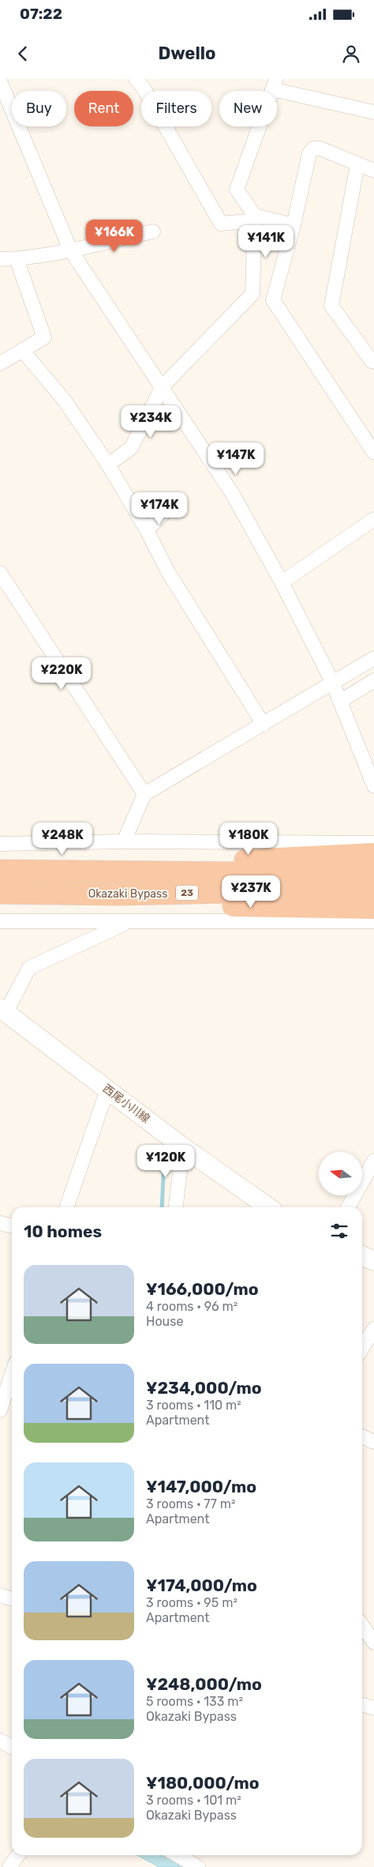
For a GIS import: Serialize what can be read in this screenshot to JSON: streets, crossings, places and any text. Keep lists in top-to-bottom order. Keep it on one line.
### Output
{"streets":{"highway":["23","Okazaki Bypass"],"main road":["西尾小川線"]},"crossings":[["23","Okazaki Bypass"]],"north":"left","page":{"status":"07:22","header":"Dwello","chip":["Buy","Rent","Filters","New"],"price":["¥166K","¥141K","¥234K","¥147K","¥174K","¥220K","¥248K","¥180K","¥237K","¥120K"],"heading":"10 homes","list":[{"name":"¥166,000/mo","note":"4 rooms · 96 m² · House"},{"name":"¥234,000/mo","note":"3 rooms · 110 m² · Apartment"},{"name":"¥147,000/mo","note":"3 rooms · 77 m² · Apartment"},{"name":"¥174,000/mo","note":"3 rooms · 95 m² · Apartment"},{"name":"¥248,000/mo","note":"5 rooms · 133 m² · Okazaki Bypass"},{"name":"¥180,000/mo","note":"3 rooms · 101 m² · Okazaki Bypass"}]}}
